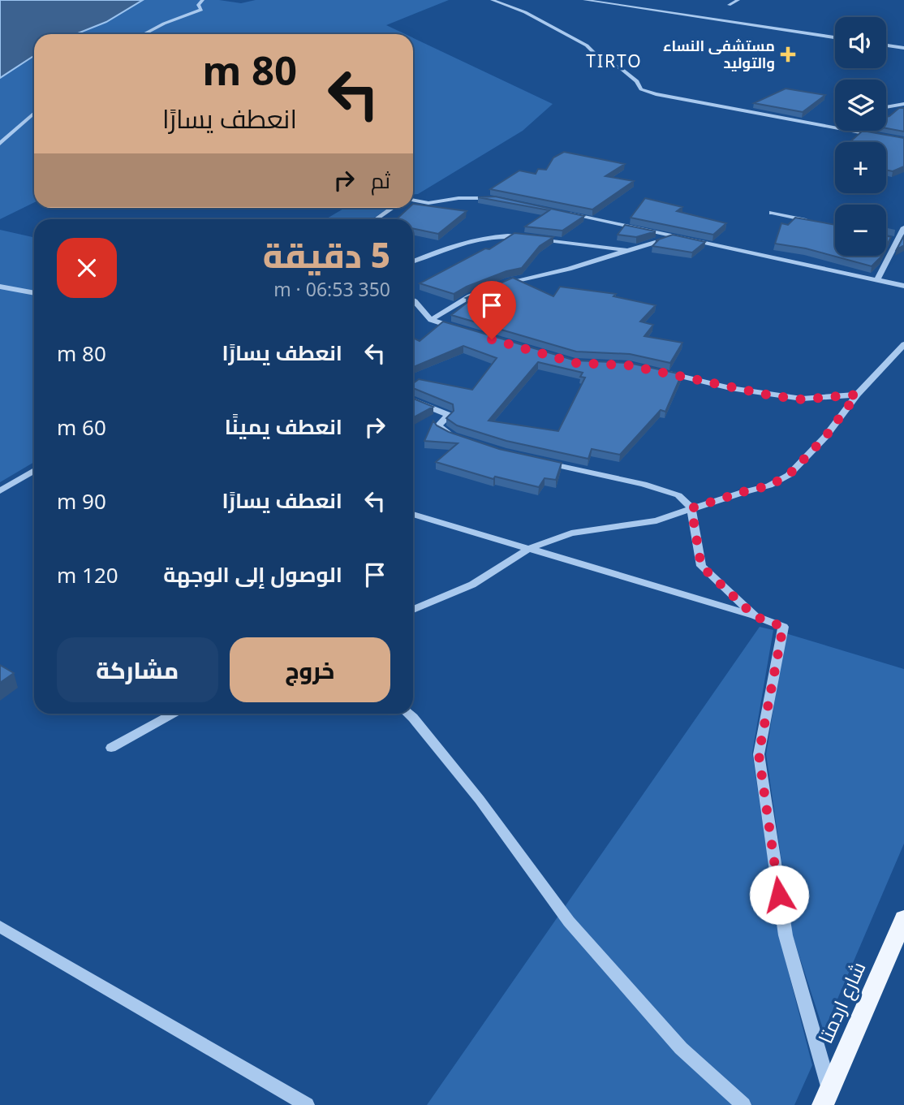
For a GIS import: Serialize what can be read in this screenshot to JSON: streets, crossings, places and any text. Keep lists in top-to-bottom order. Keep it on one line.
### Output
{"streets":{"main road":["شارع اردمتا"]},"districts":["TIRTO"],"places":{"health":["مستشفى النساء والتوليد"]},"page":{"map_buttons":["+","−"],"turn":["80 m","انعطف يسارًا"],"then":"ثم","heading":["5 دقيقة","350 m · 06:53"],"list":[{"name":"انعطف يسارًا","value":"80 m"},{"name":"انعطف يمينًا","value":"60 m"},{"name":"انعطف يسارًا","value":"90 m"},{"name":"الوصول إلى الوجهة","value":"120 m"}],"buttons":["خروج","مشاركة"]}}
